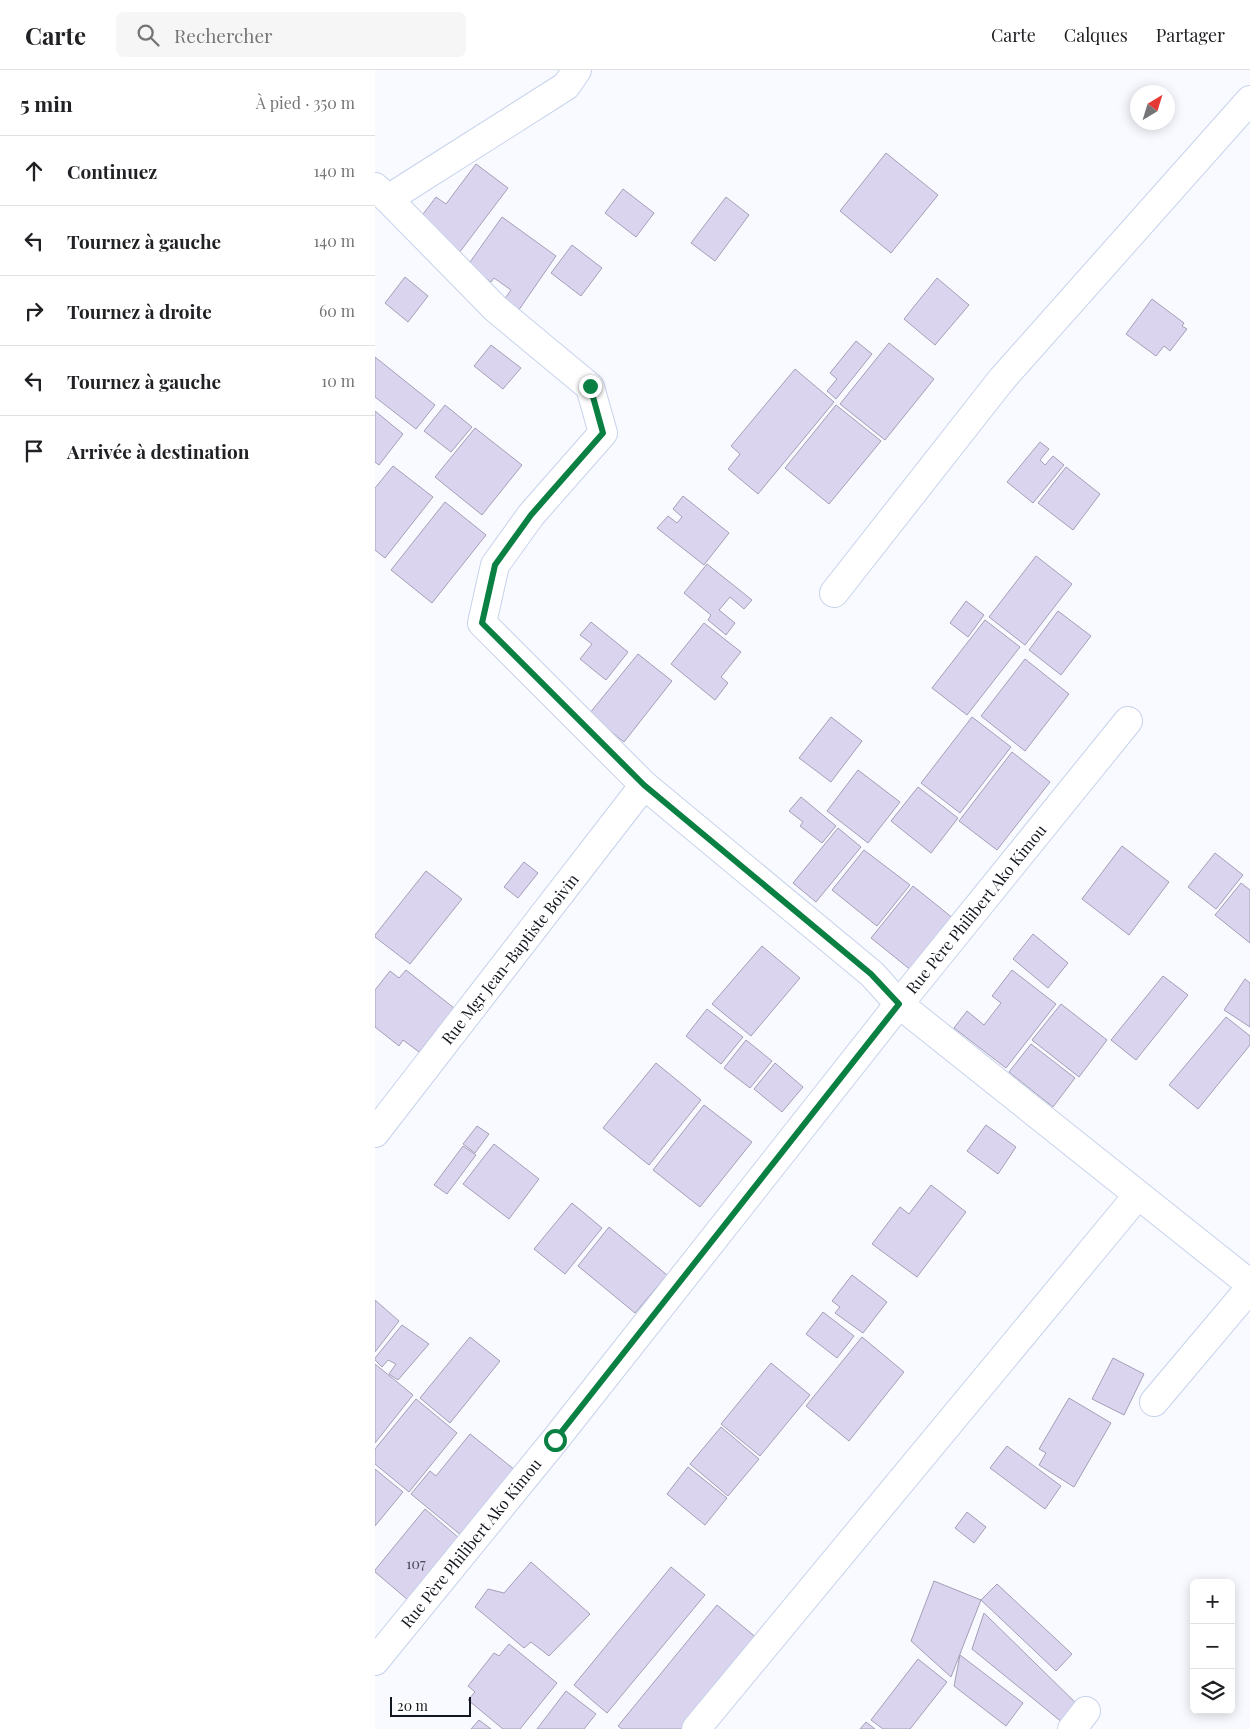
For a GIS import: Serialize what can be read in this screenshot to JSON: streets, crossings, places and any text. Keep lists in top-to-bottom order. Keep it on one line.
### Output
{"streets":{"street":["Rue Père Philibert Ako Kimou","Rue Mgr Jean-Baptiste Boivin"]},"house_numbers":["107"],"scale_bar":"20 m","north":"top right","page":{"header":"Carte","search":"Rechercher","nav":["Carte","Calques","Partager"],"heading":["5 min","À pied · 350 m"],"list":[["Continuez","140 m"],["Tournez à gauche","140 m"],["Tournez à droite","60 m"],["Tournez à gauche","10 m"],"Arrivée à destination"],"map_buttons":["+","−"],"scale":"20 m"}}
